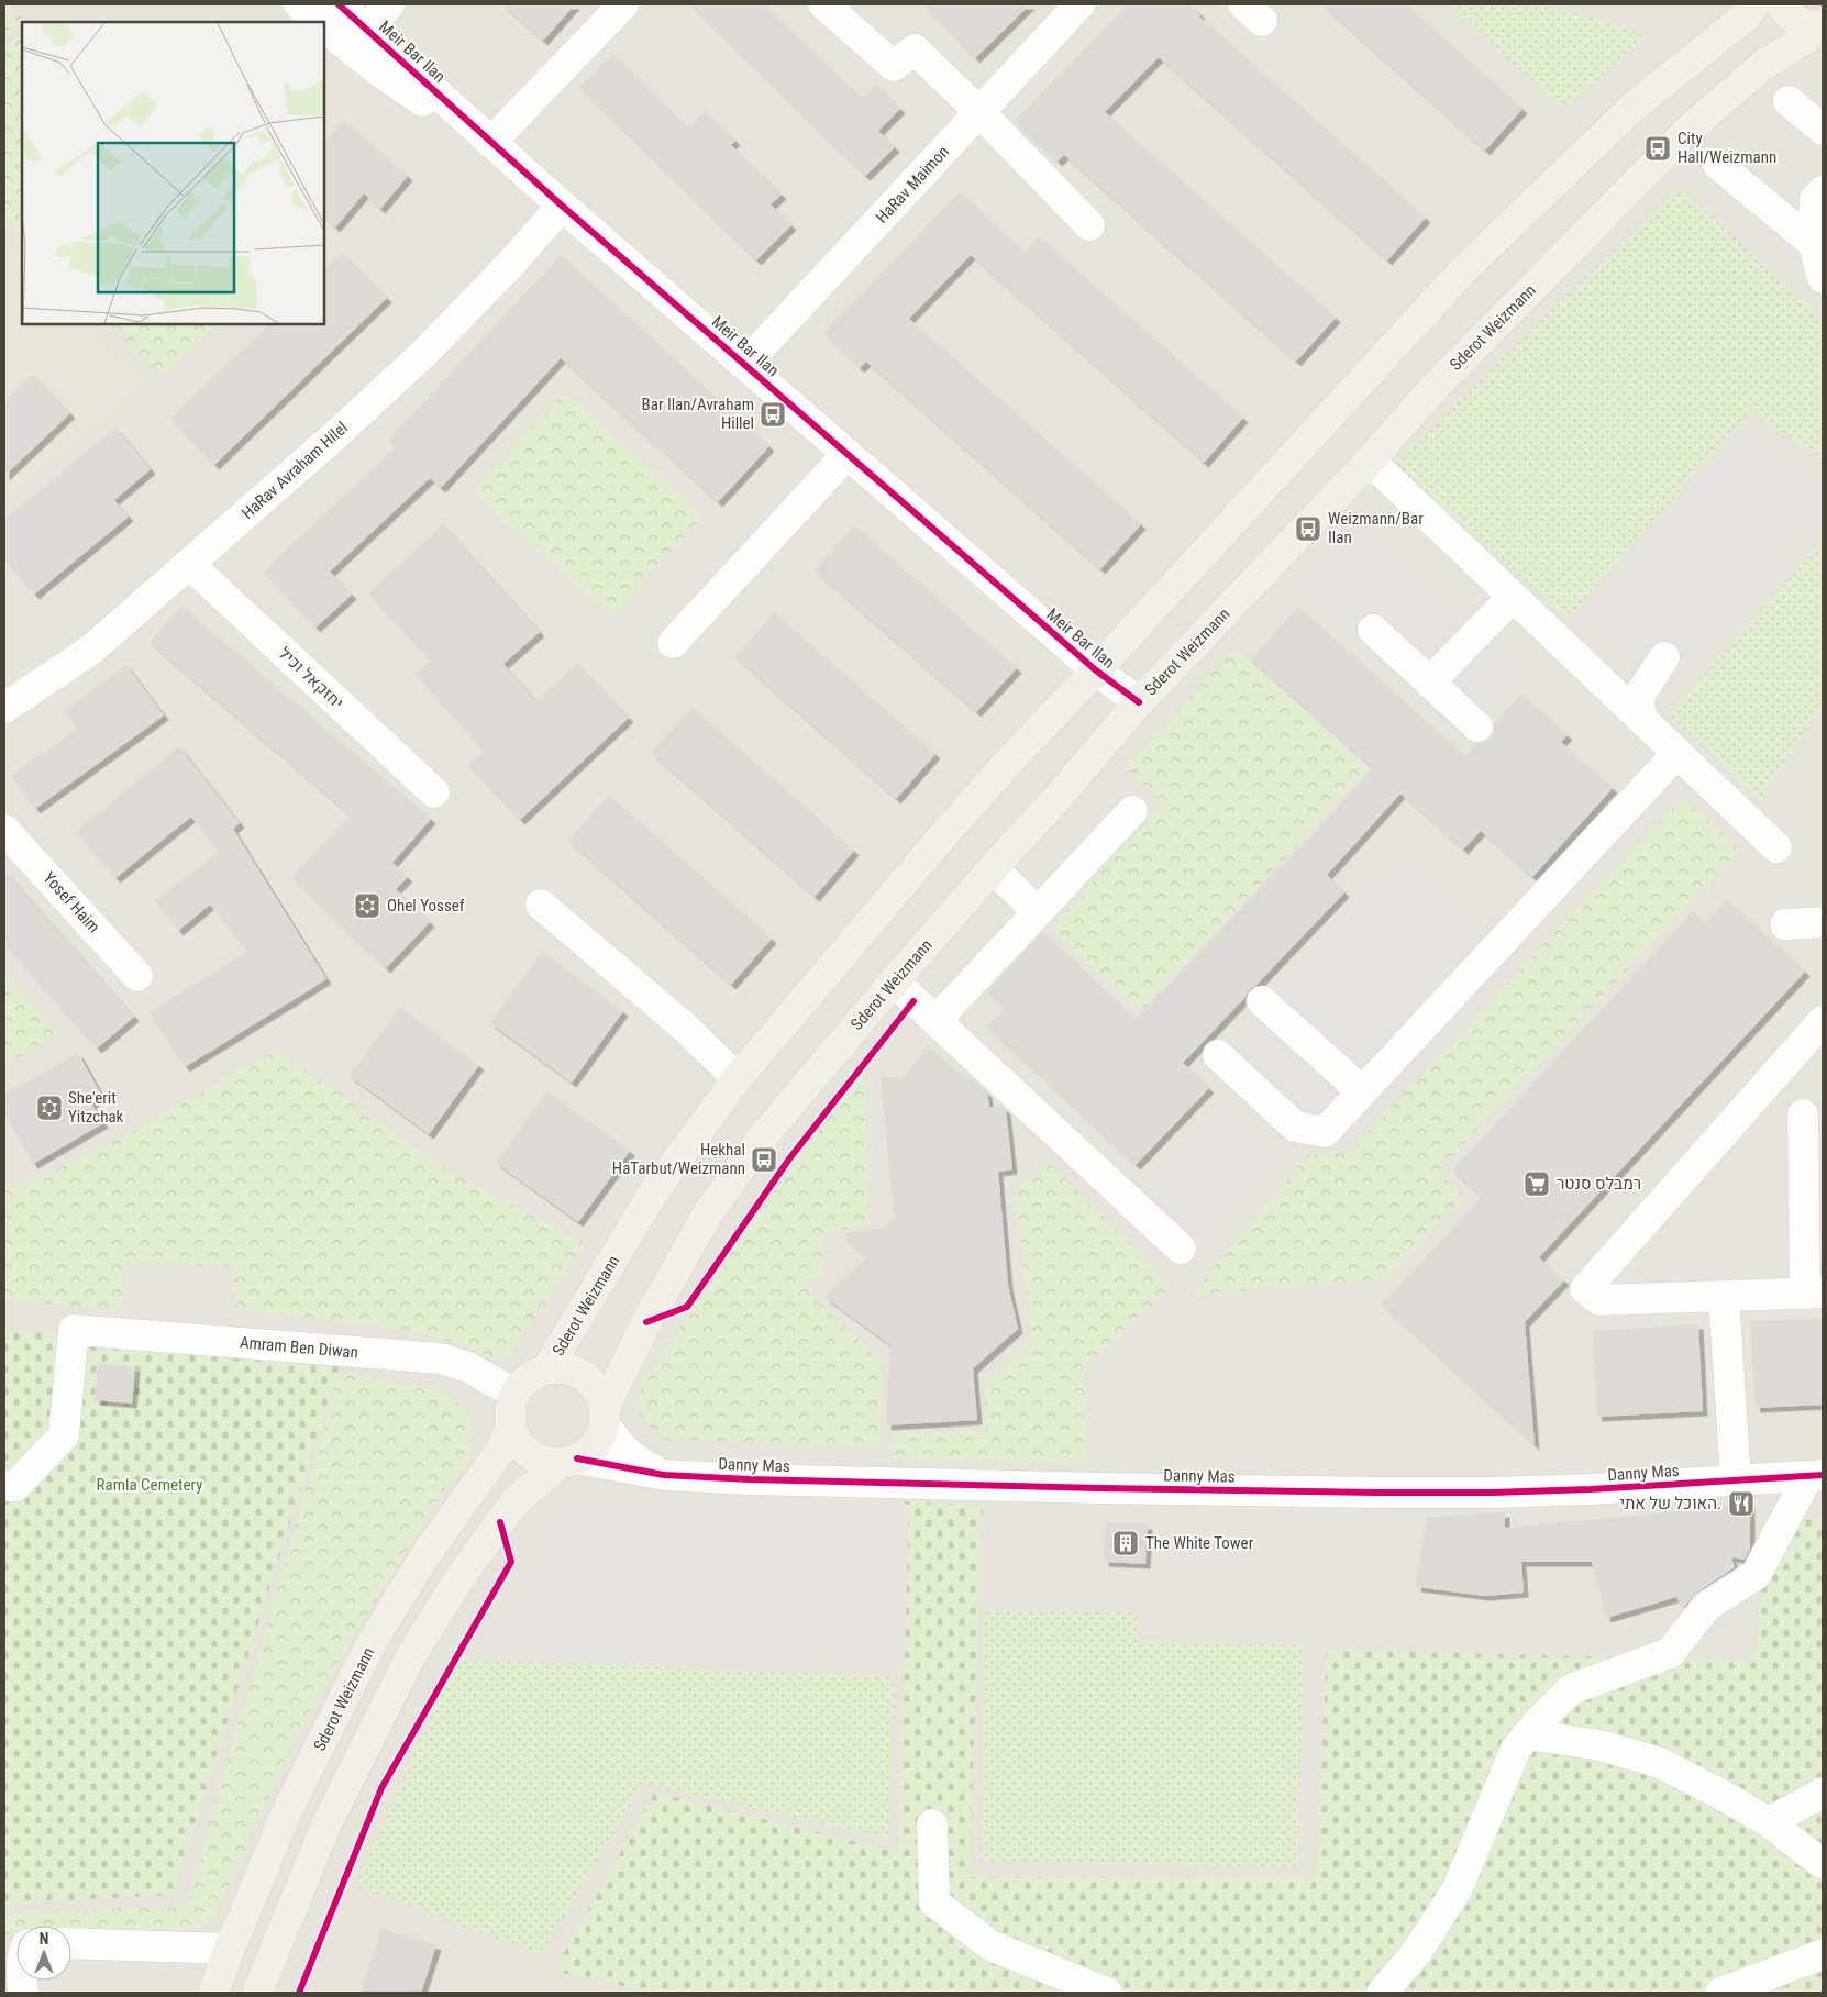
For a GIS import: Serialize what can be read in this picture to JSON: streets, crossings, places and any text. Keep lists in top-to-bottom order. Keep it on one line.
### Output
{"streets":{"main road":["Sderot Weizmann"],"street":["Meir Bar Ilan","HaRav Maimon","HaRav Avraham Hilel","יחזקאל וכיל","Yosef Haim","Amram Ben Diwan","Danny Mas"]},"crossings":[["Meir Bar Ilan","HaRav Maimon"],["Meir Bar Ilan","Sderot Weizmann"],["Meir Bar Ilan","HaRav Avraham Hilel"],["Sderot Weizmann","Amram Ben Diwan"],["Sderot Weizmann","Danny Mas"],["HaRav Avraham Hilel","יחזקאל וכיל"],["Amram Ben Diwan","Danny Mas"]],"parks":["Ramla Cemetery"],"places":{"bus stop":["City Hall/Weizmann","Bar Ilan/Avraham Hillel","Weizmann/Bar Ilan","Hekhal HaTarbut/Weizmann"],"synagogue":["Ohel Yossef","She'erit Yitzchak"],"supermarket":["רמבלס סנטר"],"restaurant":["האוכל של אתי."],"building":["The White Tower"]},"north":"top"}
